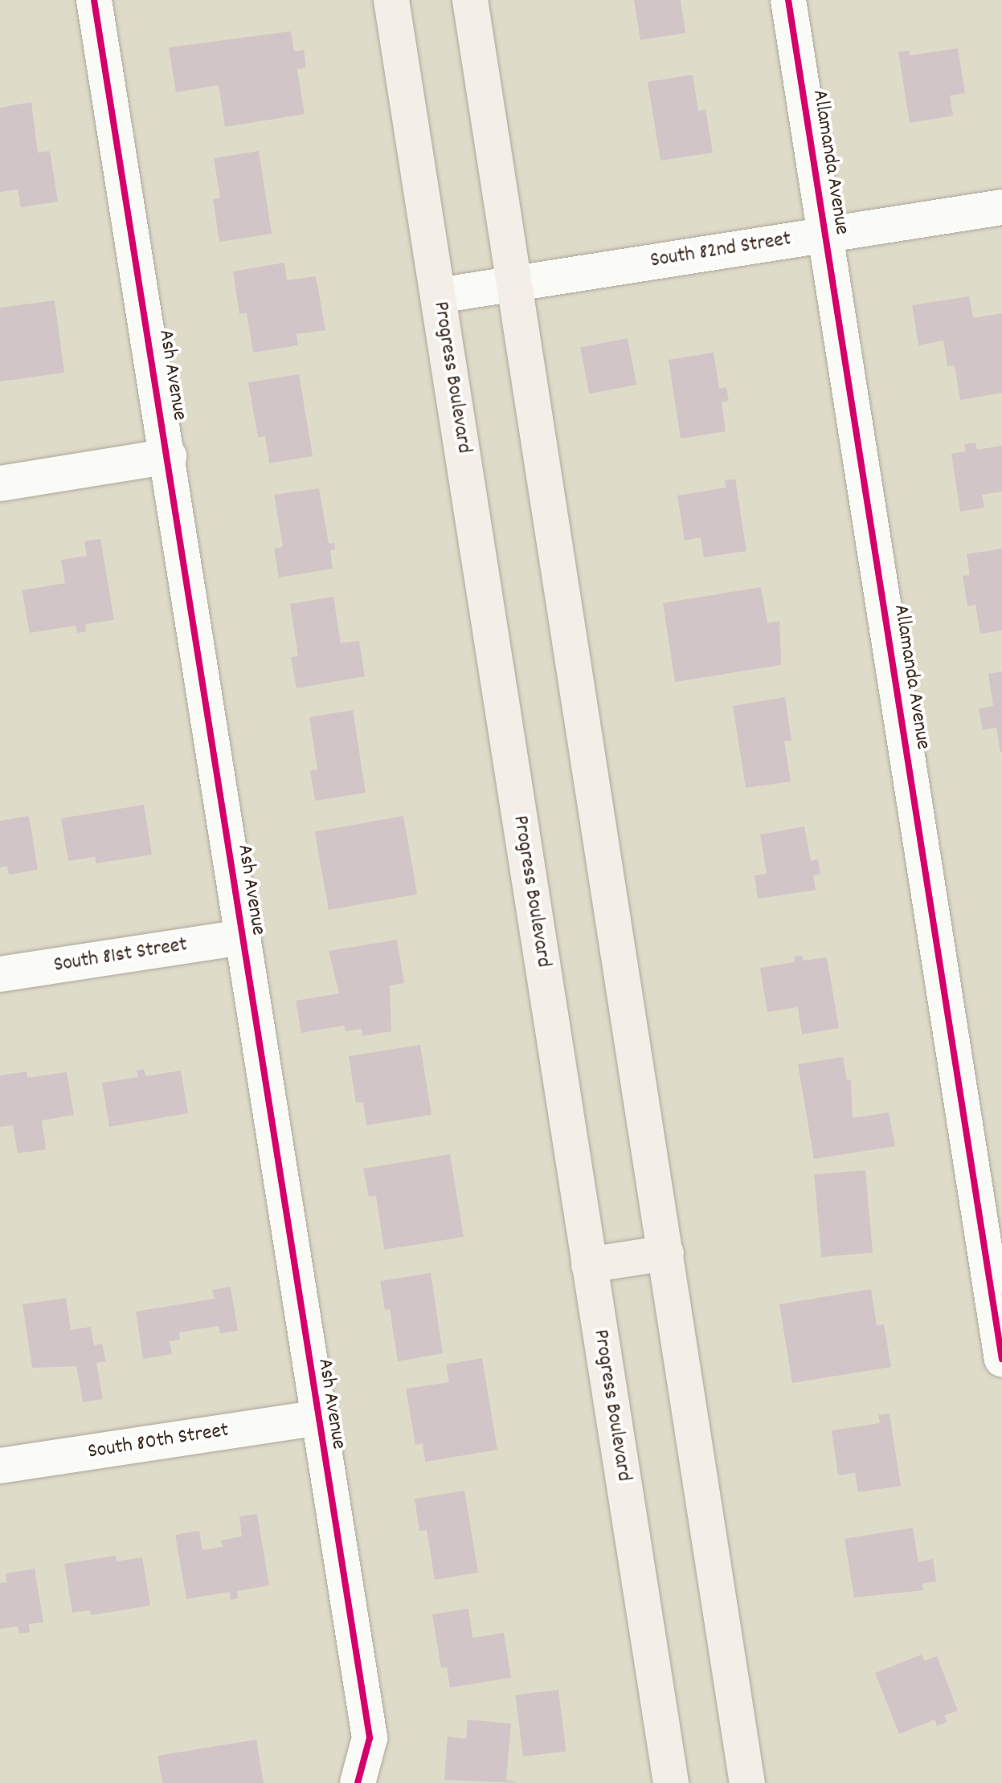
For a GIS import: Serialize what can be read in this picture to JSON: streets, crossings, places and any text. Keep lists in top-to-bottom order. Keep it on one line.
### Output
{"streets":{"main road":["Progress Boulevard"],"street":["Allamanda Avenue","South 82nd Street","Ash Avenue","South 81st Street","South 80th Street"]},"crossings":[["Allamanda Avenue","South 82nd Street"],["South 82nd Street","Progress Boulevard"],["Ash Avenue","South 81st Street"],["Ash Avenue","South 80th Street"]]}
